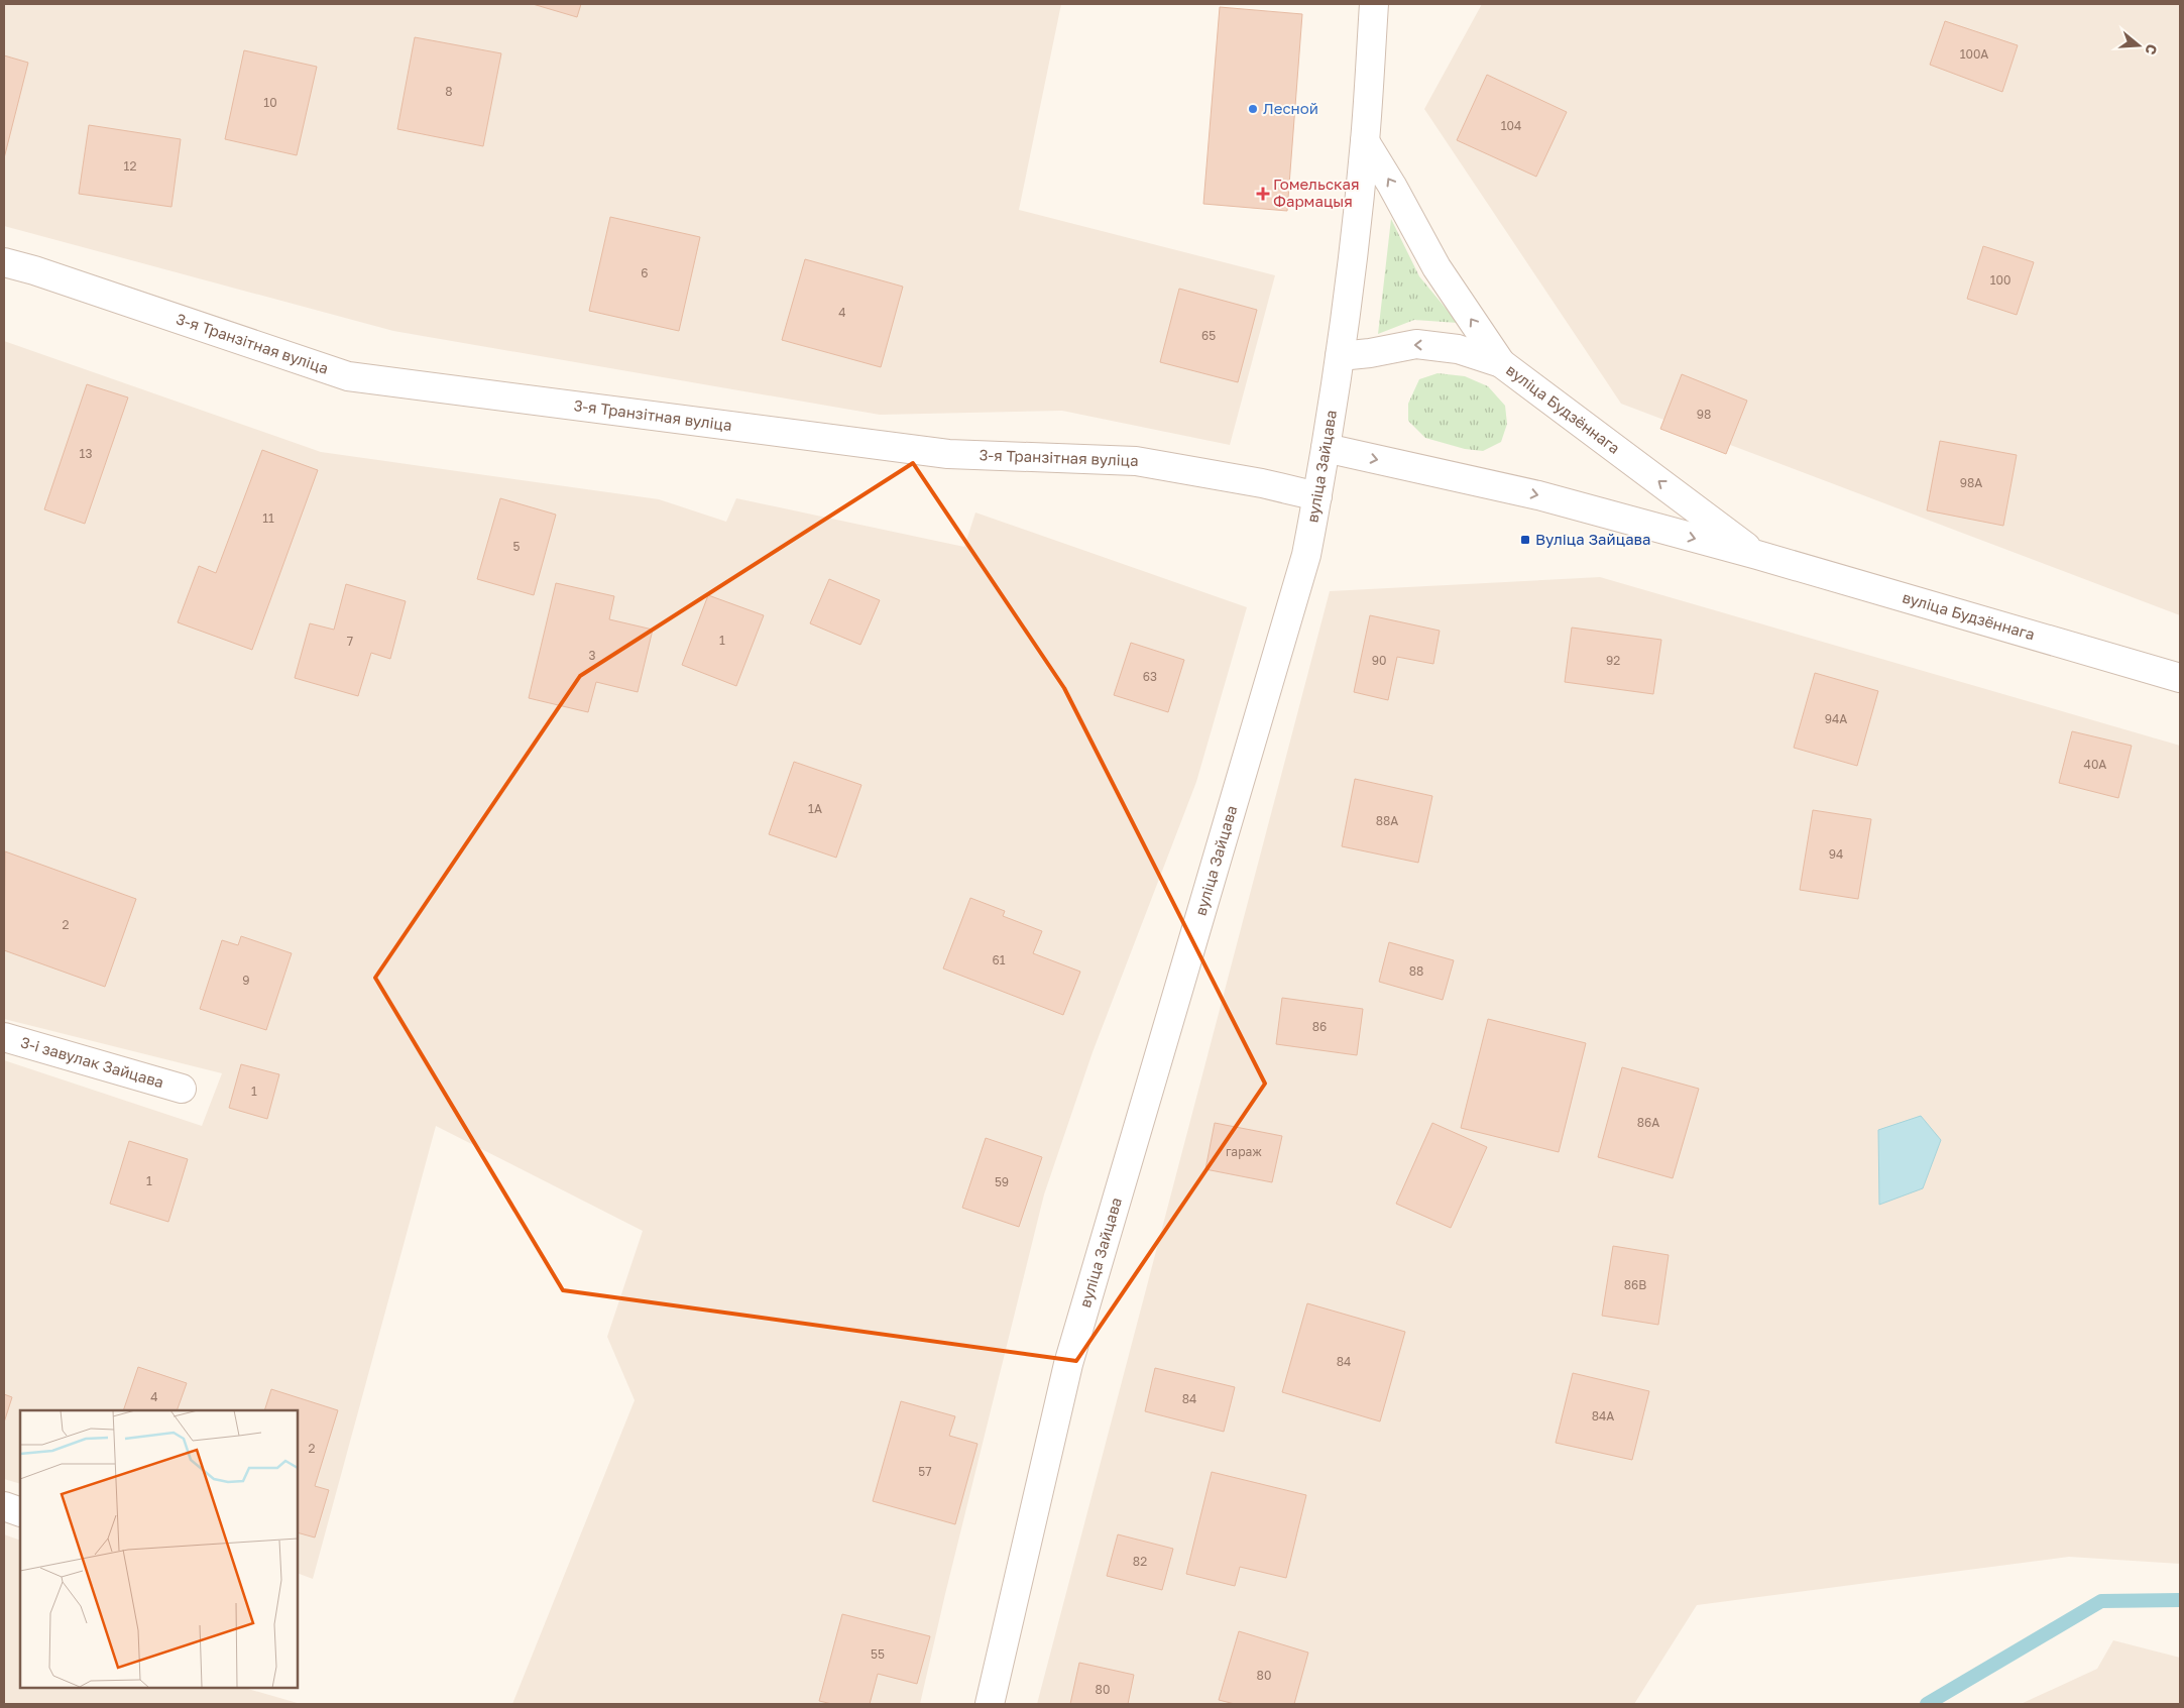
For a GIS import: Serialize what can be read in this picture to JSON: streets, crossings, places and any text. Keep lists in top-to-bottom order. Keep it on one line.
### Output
{"streets":{"street":["3-я Транзітная вуліца","вуліца Будзённага","вуліца Зайцава","3-і завулак Зайцава"]},"crossings":[["3-я Транзітная вуліца","вуліца Зайцава"],["вуліца Будзённага","вуліца Зайцава"]],"places":{"other":["Лесной"],"health":["Гомельская Фармацыя"],"transit":["Вуліца Зайцава"]},"house_numbers":["100А","8","10","104","12","6","100","4","65","98","13","98А","11","5","1","7","3","90","92","63","94А","40А","1А","88А","94","2","61","88","9","86","1","86А","гараж","1","59","86В","84","4","84","84А","2","57","82","55","80","80"],"north":"right"}
